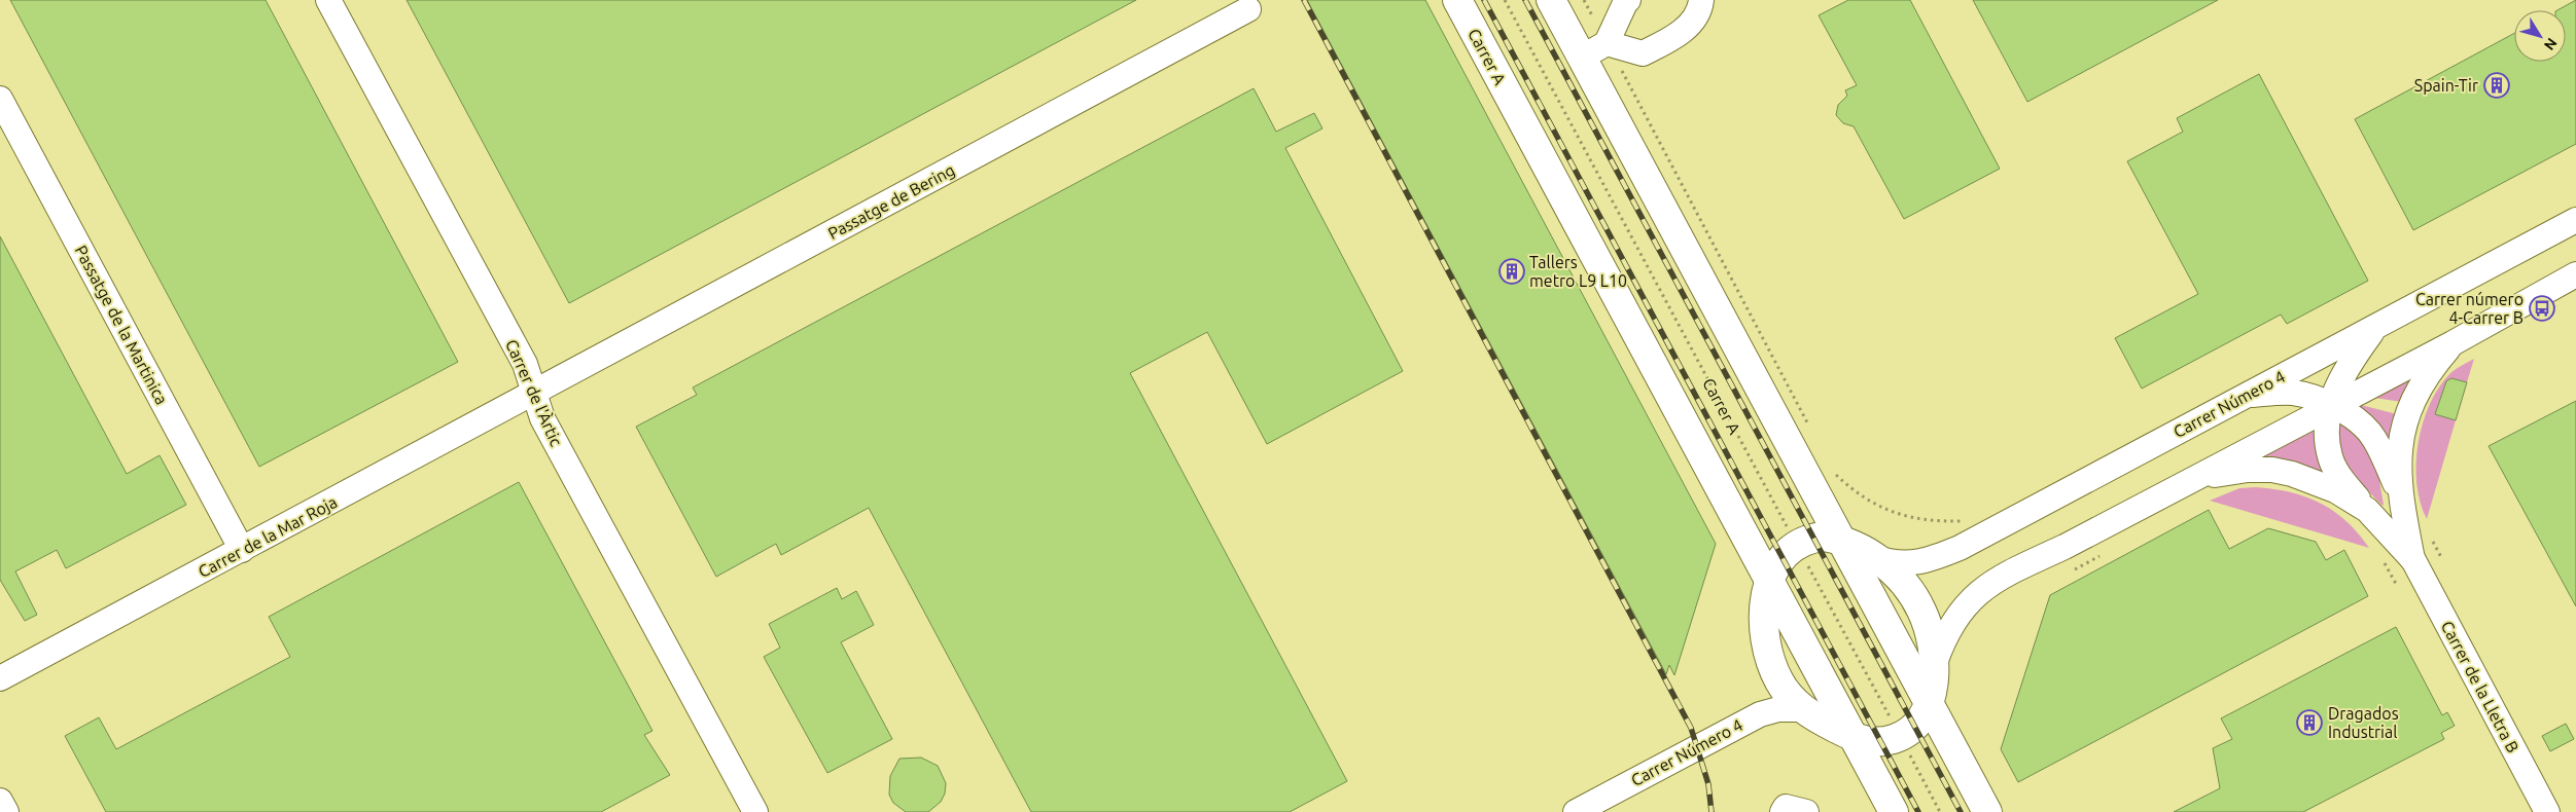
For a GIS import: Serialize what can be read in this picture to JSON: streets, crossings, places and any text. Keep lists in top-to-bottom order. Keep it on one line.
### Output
{"streets":{"main road":["Carrer A"],"street":["Passatge de Bering","Passatge de la Martinica","Carrer de l'Àrtic","Carrer Número 4","Carrer de la Mar Roja","Carrer de la Lletra B"]},"crossings":[["Passatge de Bering","Carrer de l'Àrtic"],["Passatge de Bering","Carrer de la Mar Roja"],["Passatge de la Martinica","Carrer de la Mar Roja"],["Carrer de l'Àrtic","Carrer de la Mar Roja"]],"places":{"building":["Spain-Tir","Tallers metro L9 L10","Dragados Industrial"],"bus stop":["Carrer número 4-Carrer B"]},"north":"bottom right"}
